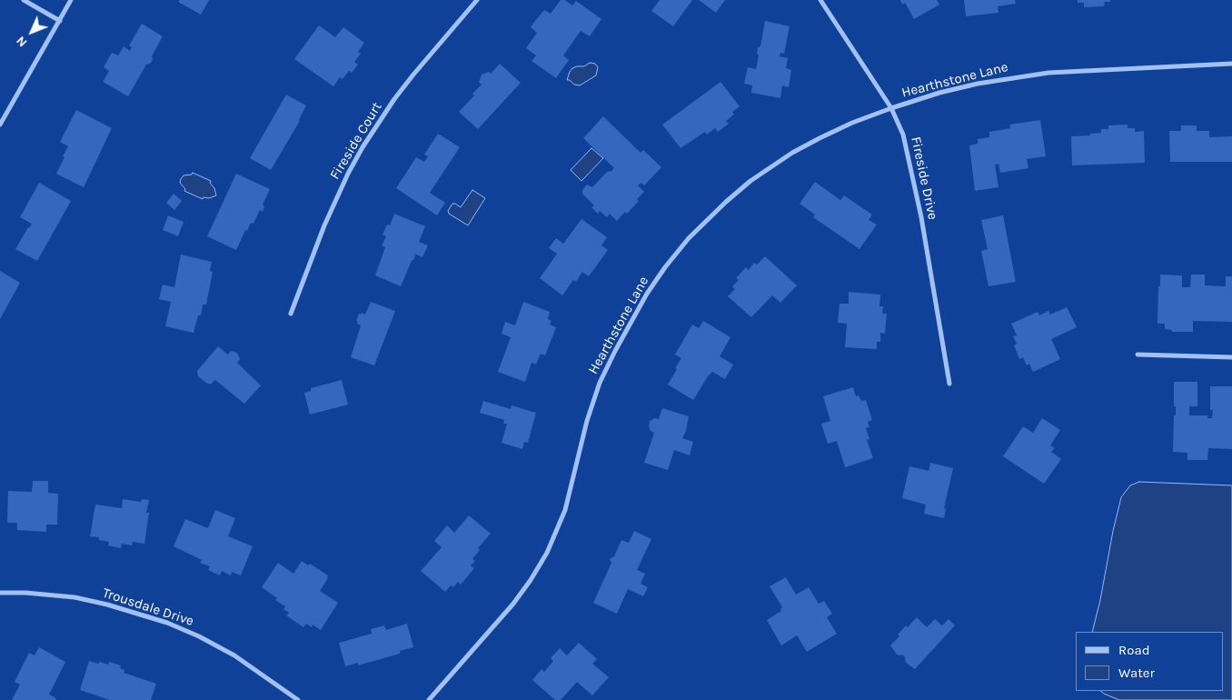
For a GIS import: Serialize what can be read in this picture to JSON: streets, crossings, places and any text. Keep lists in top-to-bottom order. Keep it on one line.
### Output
{"streets":{"street":["Hearthstone Lane","Fireside Court","Fireside Drive","Trousdale Drive"]},"crossings":[["Hearthstone Lane","Fireside Drive"]],"legend":["Road","Water"],"north":"bottom left"}
